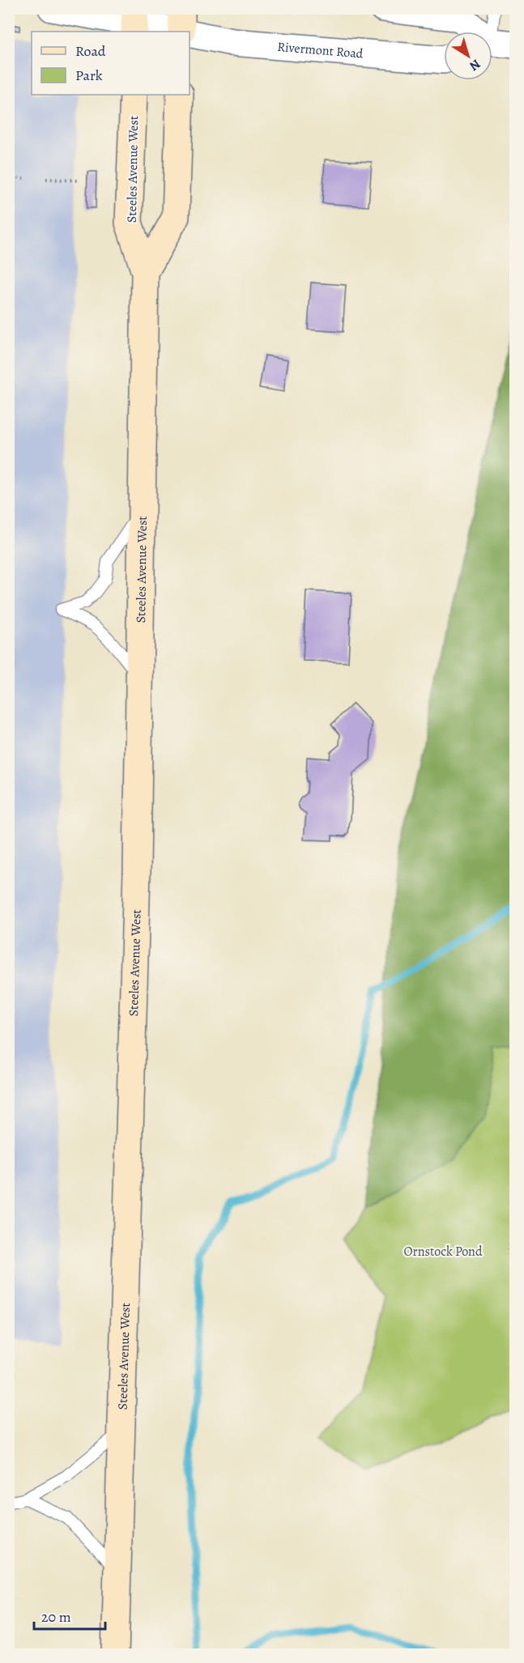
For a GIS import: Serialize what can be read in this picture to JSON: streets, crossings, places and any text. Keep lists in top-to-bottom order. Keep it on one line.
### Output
{"streets":{"main road":["Steeles Avenue West"],"street":["Rivermont Road"]},"parks":["Ornstock Pond"],"legend":["Road","Park"],"scale_bar":"20 m","north":"bottom right"}
